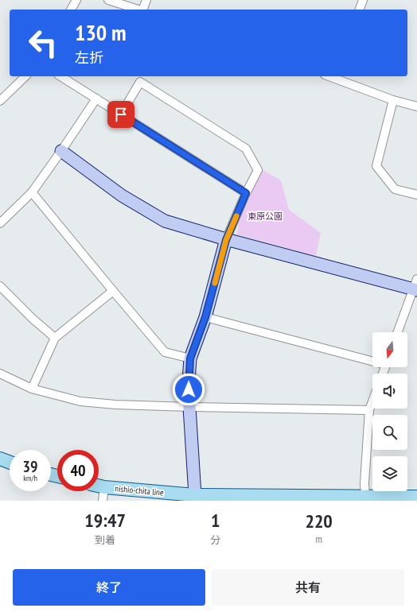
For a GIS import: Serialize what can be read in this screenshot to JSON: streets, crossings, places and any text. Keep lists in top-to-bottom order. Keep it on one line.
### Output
{"streets":{"main road":["nishio-chita line"]},"parks":["東原公園"],"north":"bottom","page":{"turn":["130 m","左折"],"speed":"39 km/h","limit":"40","eta":["19:47","到着","1","分","220","m"],"buttons":["終了","共有"]}}
